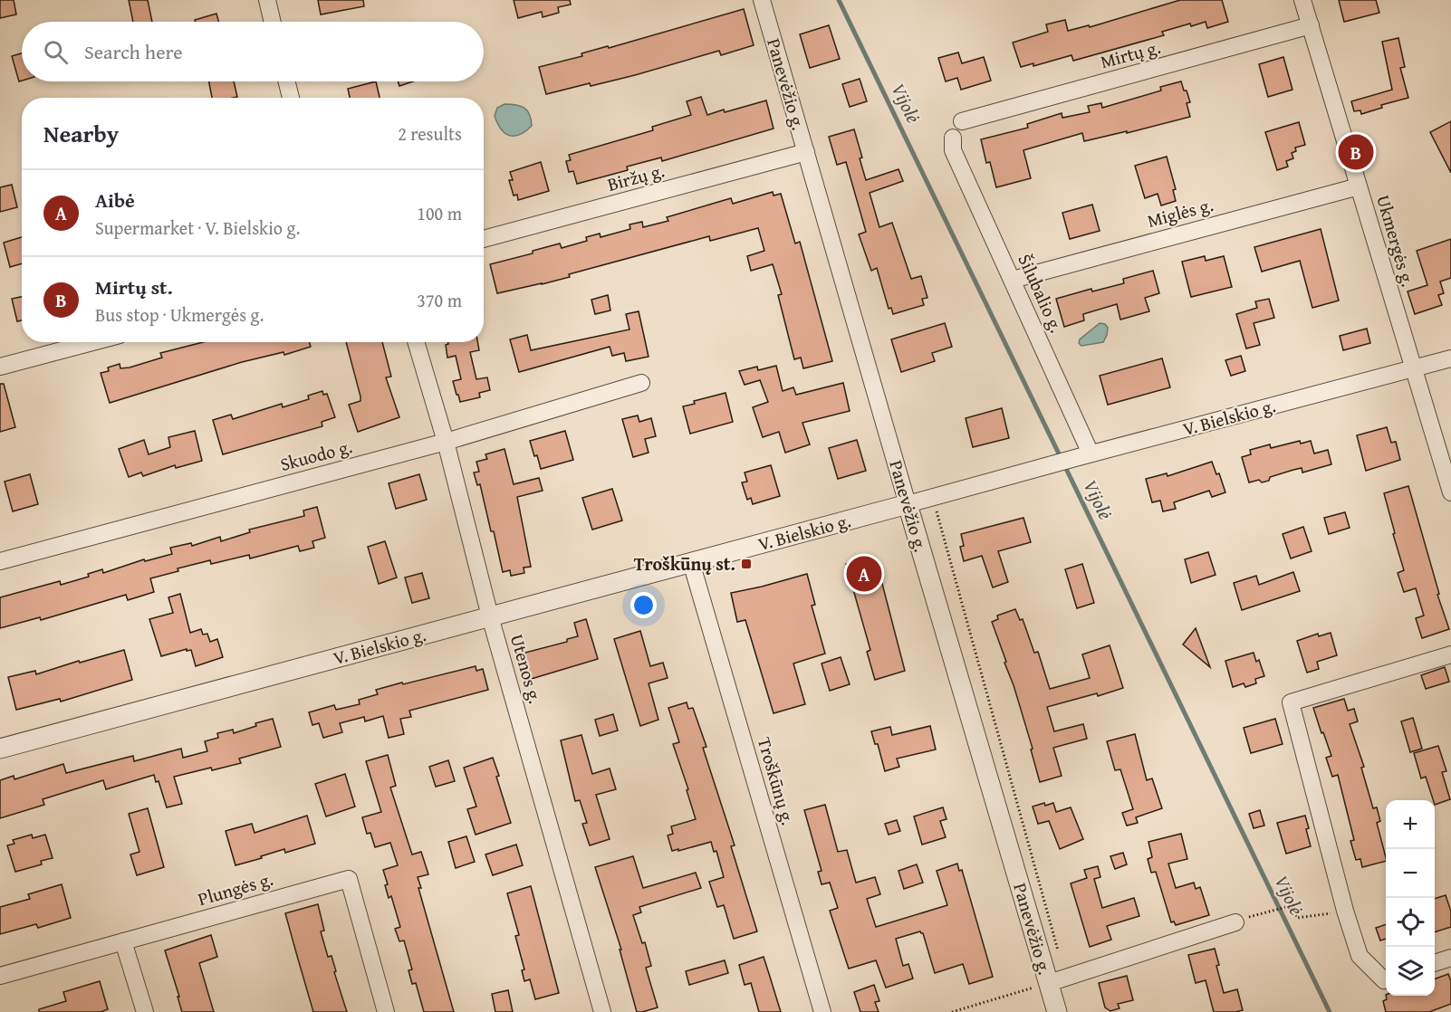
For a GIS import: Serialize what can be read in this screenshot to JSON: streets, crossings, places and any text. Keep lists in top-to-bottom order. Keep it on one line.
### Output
{"streets":{"street":["Mirtų g.","Panevėžio g.","Biržų g.","Miglės g.","Ukmergės g.","Šilubalio g.","V. Bielskio g.","Skuodo g.","Utenos g.","Troškūnų g.","Plungės g."]},"crossings":[["Mirtų g.","Ukmergės g."],["Panevėžio g.","Biržų g."],["Panevėžio g.","V. Bielskio g."],["Miglės g.","Ukmergės g."],["Miglės g.","Šilubalio g."],["Ukmergės g.","V. Bielskio g."],["Šilubalio g.","V. Bielskio g."],["V. Bielskio g.","Utenos g."],["V. Bielskio g.","Troškūnų g."],["Skuodo g.","Utenos g."]],"water":["Vijolė"],"places":{"transit":["Troškūnų st."]},"page":{"search":"Search here","heading":["Nearby","2 results"],"pins":["B","A"],"list":[{"mark":"A","name":"Aibė","note":"Supermarket · V. Bielskio g.","value":"100 m"},{"mark":"B","name":"Mirtų st.","note":"Bus stop · Ukmergės g.","value":"370 m"}],"map_buttons":["+","−"]}}
